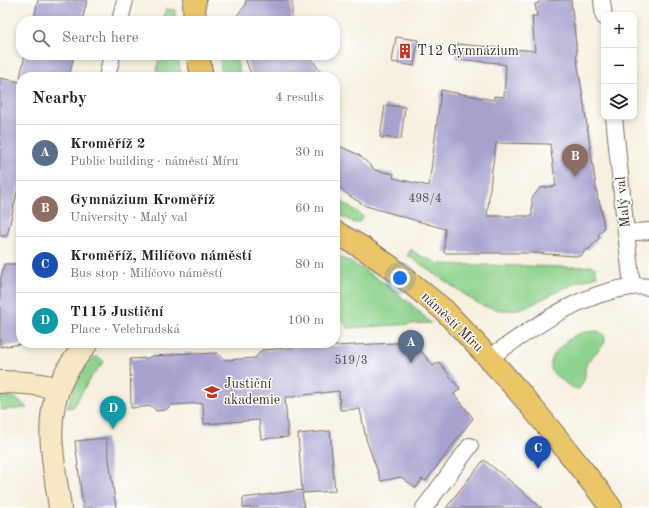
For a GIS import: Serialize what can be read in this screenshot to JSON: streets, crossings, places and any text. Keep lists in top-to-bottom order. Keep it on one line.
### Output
{"streets":{"main road":["náměstí Míru"],"street":["Malý val"]},"places":{"building":["T12 Gymnázium"],"school or university":["Justiční akademie"]},"house_numbers":["498/4","519/3"],"page":{"map_buttons":["+","−"],"search":"Search here","heading":["Nearby","4 results"],"list":[{"mark":"A","name":"Kroměříž 2","note":"Public building · náměstí Míru","value":"30 m"},{"mark":"B","name":"Gymnázium Kroměříž","note":"University · Malý val","value":"60 m"},{"mark":"C","name":"Kroměříž, Milíčovo náměstí","note":"Bus stop · Milíčovo náměstí","value":"80 m"},{"mark":"D","name":"T115 Justiční","note":"Place · Velehradská","value":"100 m"}],"pins":["B","A","D","C"]}}
